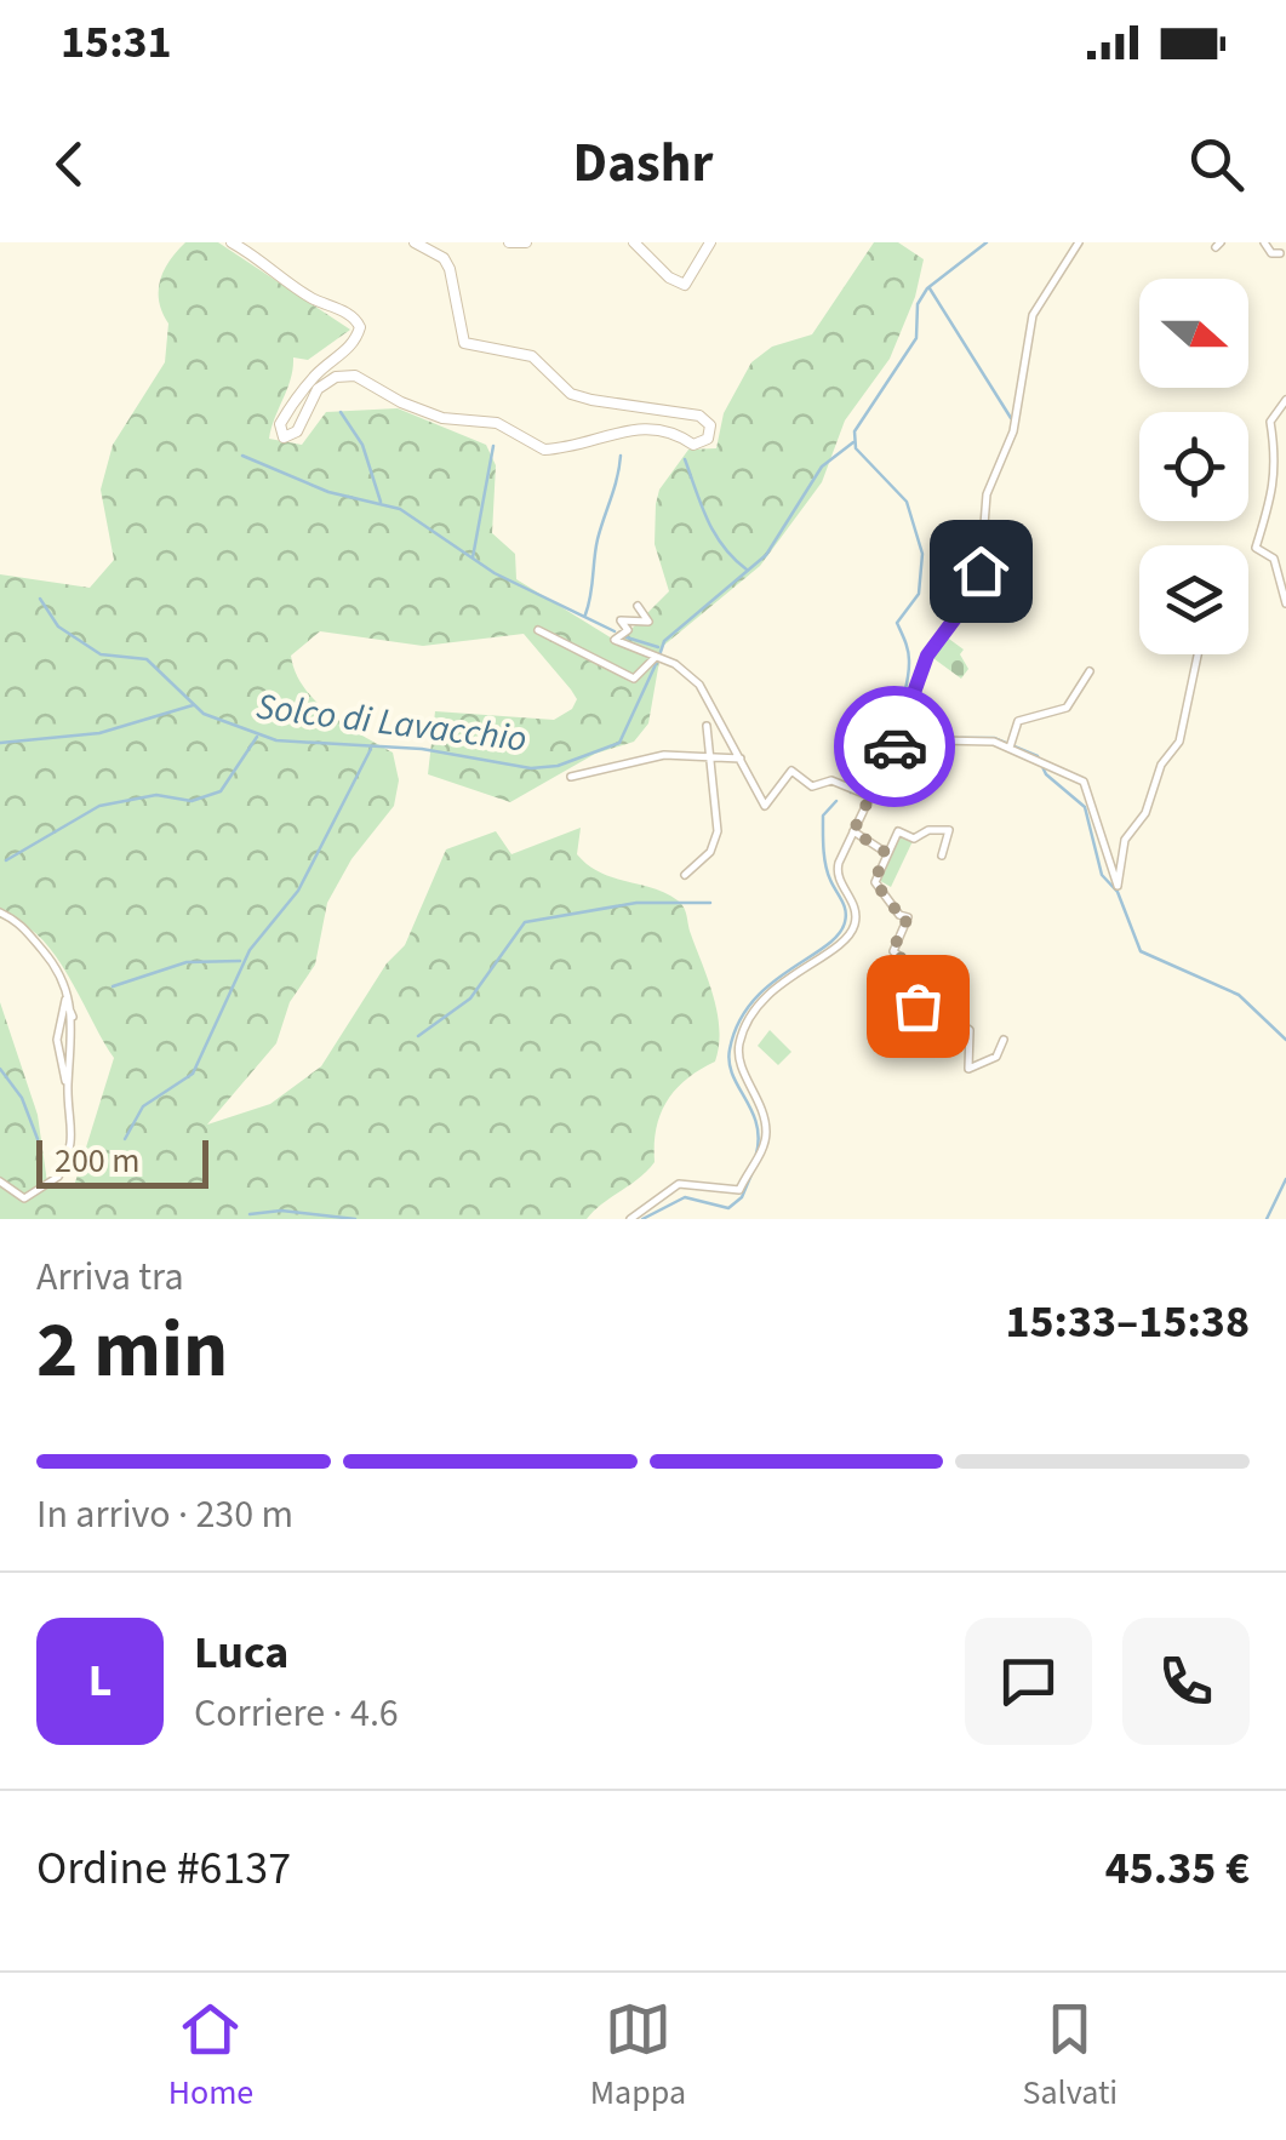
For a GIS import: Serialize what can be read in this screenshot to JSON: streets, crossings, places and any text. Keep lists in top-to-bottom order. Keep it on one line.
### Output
{"water":["Solco di Lavacchio"],"scale_bar":"200 m","north":"right","page":{"status":"15:31","header":"Dashr","scale":"200 m","heading":["2 min","Arriva tra","15:33–15:38"],"panel":["Luca","Corriere · 4.6","Ordine #6137","45.35 €"],"bar":"In arrivo · 230 m","round":"L","tabs":["Home","Mappa","Salvati"]}}
